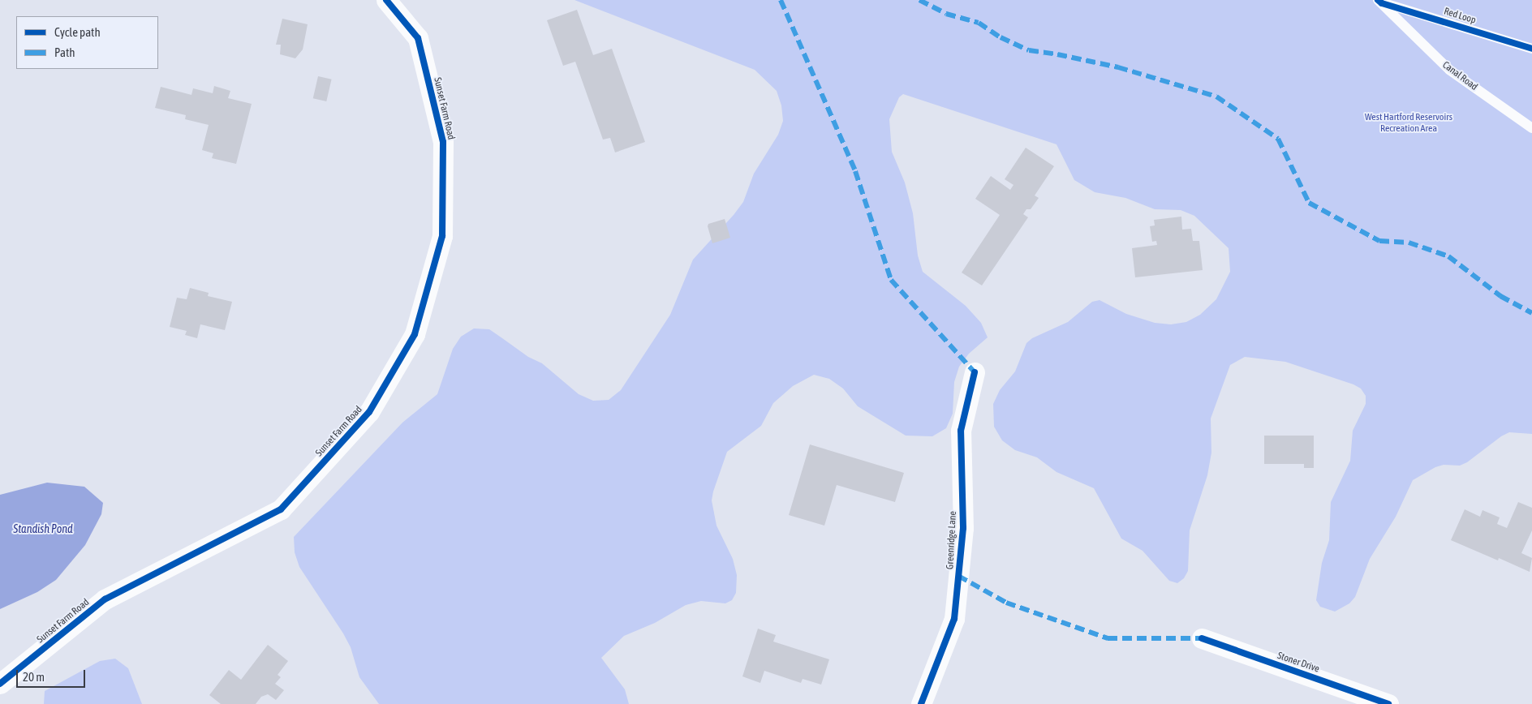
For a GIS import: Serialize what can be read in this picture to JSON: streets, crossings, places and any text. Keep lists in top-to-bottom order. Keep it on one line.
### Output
{"streets":{"street":["Sunset Farm Road","Greenridge Lane","Stoner Drive"],"lane":["Red Loop","Canal Road"]},"crossings":[["Red Loop","Canal Road"]],"water":["Standish Pond"],"parks":["West Hartford Reservoirs Recreation Area"],"legend":["Cycle path","Path"],"scale_bar":"20 m"}
